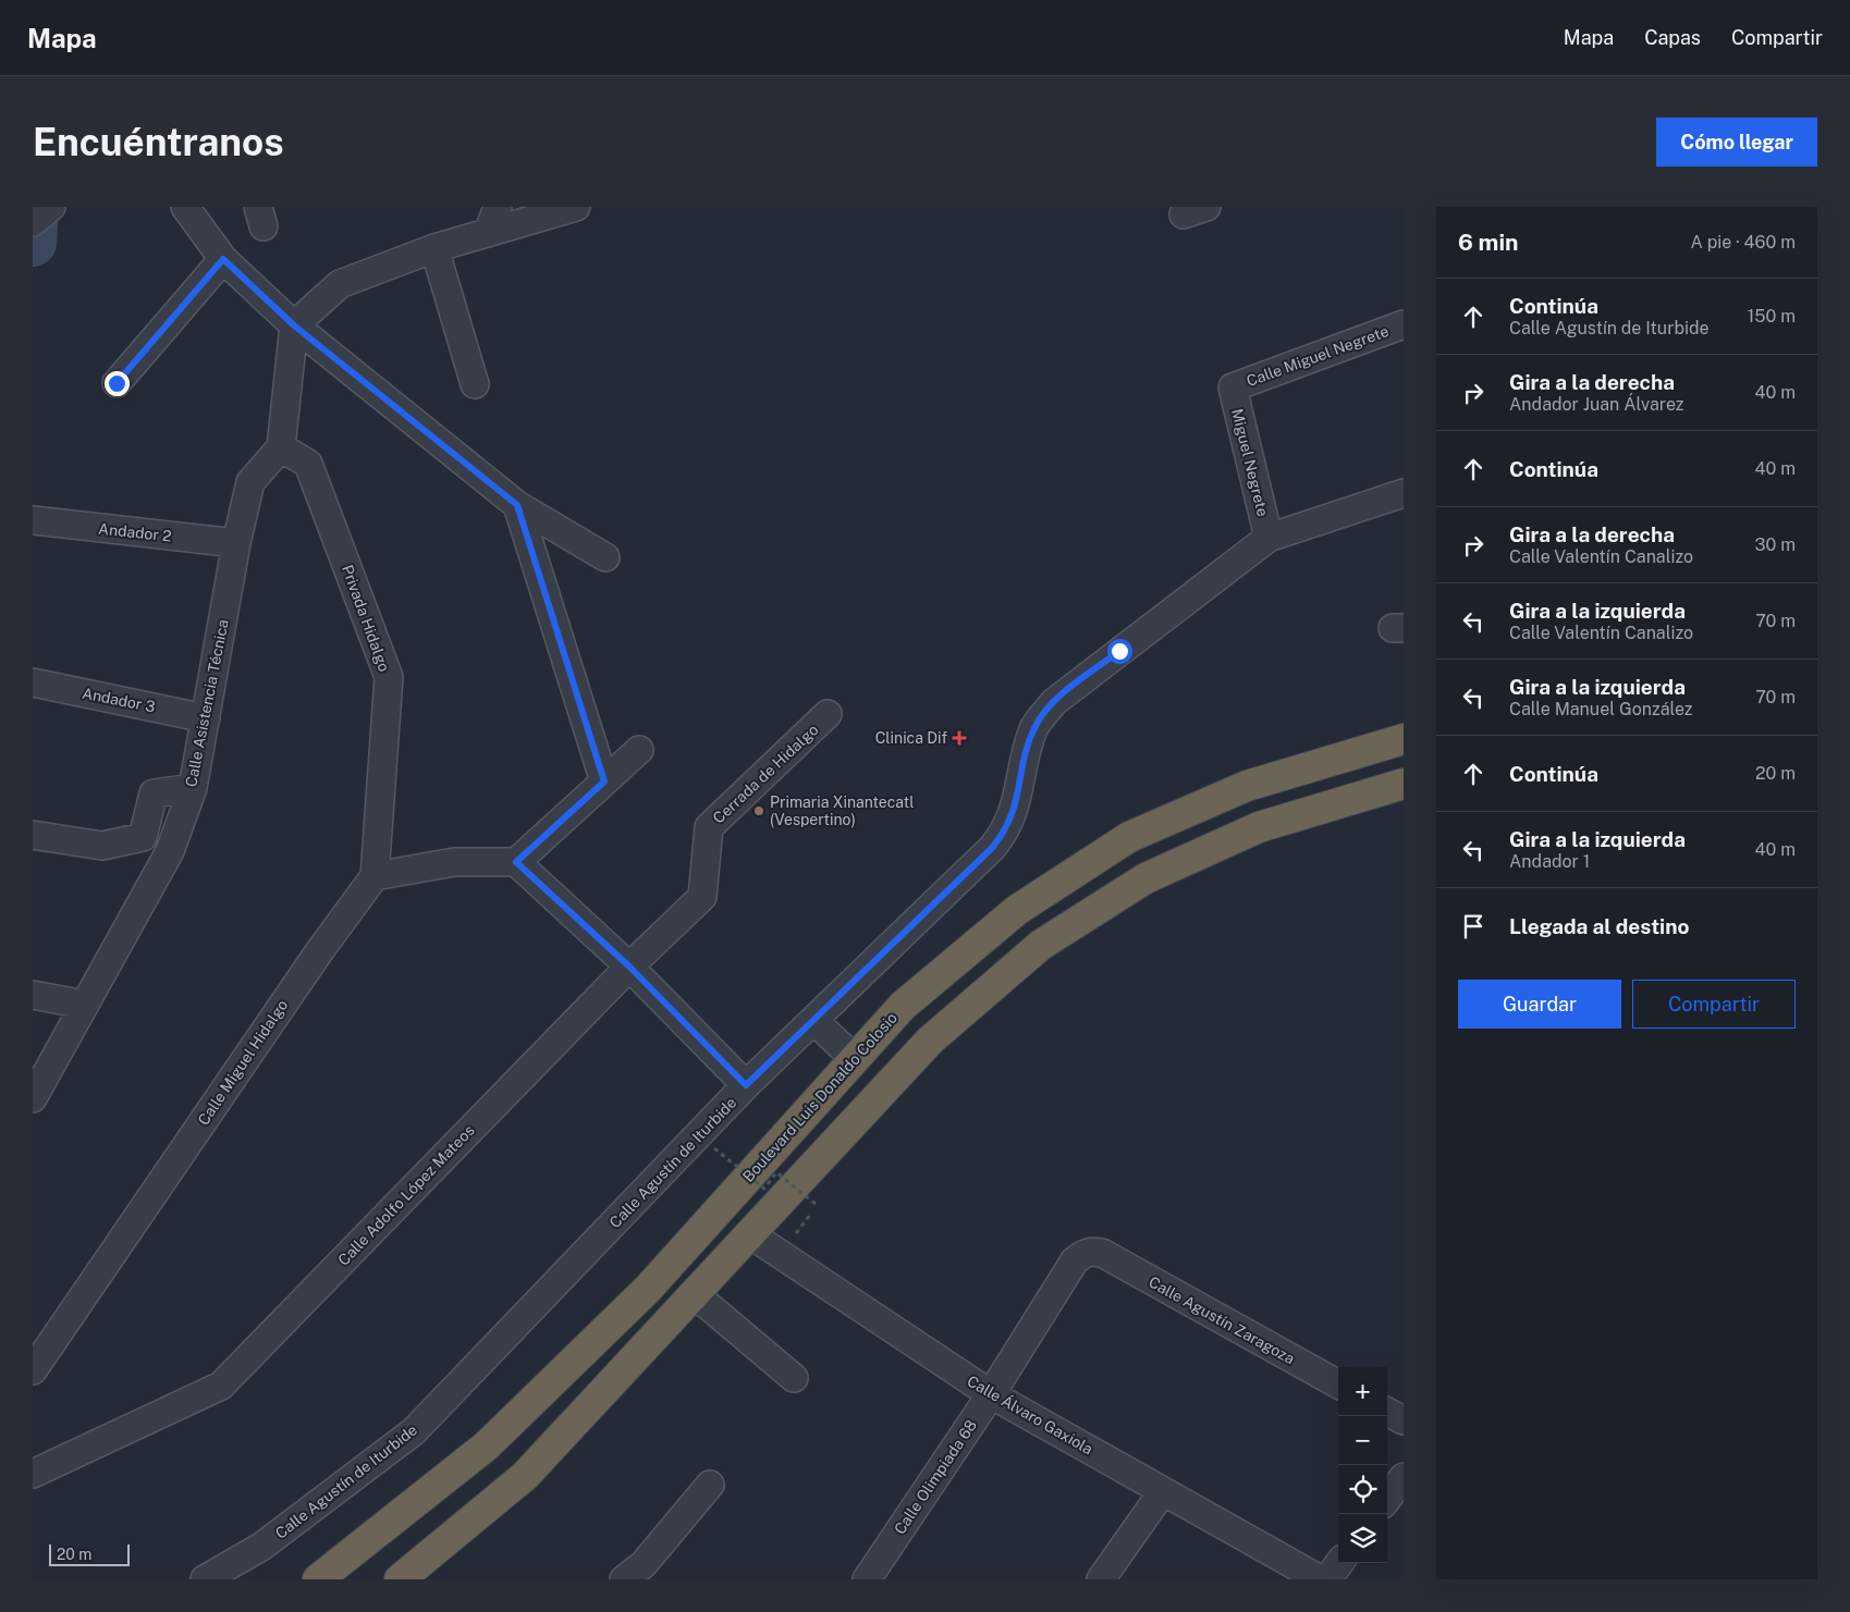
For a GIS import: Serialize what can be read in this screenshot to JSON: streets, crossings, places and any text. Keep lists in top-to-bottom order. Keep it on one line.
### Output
{"streets":{"highway":["Boulevard Luis Donaldo Colosio"],"street":["Calle Miguel Negrete","Miguel Negrete","Andador 2","Privada Hidalgo","Andador 3","Calle Asistencia Técnica","Cerrada de Hidalgo","Calle Miguel Hidalgo","Calle Agustín de Iturbide","Calle Adolfo López Mateos","Calle Agustín Zaragoza","Calle Álvaro Gaxiola","Calle Olimpiada 68"]},"crossings":[["Calle Miguel Negrete","Miguel Negrete"],["Miguel Negrete","Calle Agustín de Iturbide"],["Andador 2","Calle Asistencia Técnica"],["Privada Hidalgo","Calle Asistencia Técnica"],["Privada Hidalgo","Calle Miguel Hidalgo"],["Andador 3","Calle Asistencia Técnica"],["Cerrada de Hidalgo","Calle Adolfo López Mateos"],["Calle Agustín Zaragoza","Calle Olimpiada 68"],["Calle Álvaro Gaxiola","Calle Olimpiada 68"]],"places":{"health":["Clinica Dif"],"other":["Primaria Xinantecatl (Vespertino)"]},"scale_bar":"20 m","page":{"header":"Mapa","nav":["Mapa","Capas","Compartir"],"buttons":["Cómo llegar",["Guardar","Compartir"]],"title":"Encuéntranos","heading":["6 min","A pie · 460 m"],"list":[["Continúa","Calle Agustín de Iturbide","150 m"],["Gira a la derecha","Andador Juan Álvarez","40 m"],["Continúa","40 m"],["Gira a la derecha","Calle Valentín Canalizo","30 m"],["Gira a la izquierda","Calle Valentín Canalizo","70 m"],["Gira a la izquierda","Calle Manuel González","70 m"],["Continúa","20 m"],["Gira a la izquierda","Andador 1","40 m"],"Llegada al destino"],"map_buttons":["+","−"],"scale":"20 m"}}
